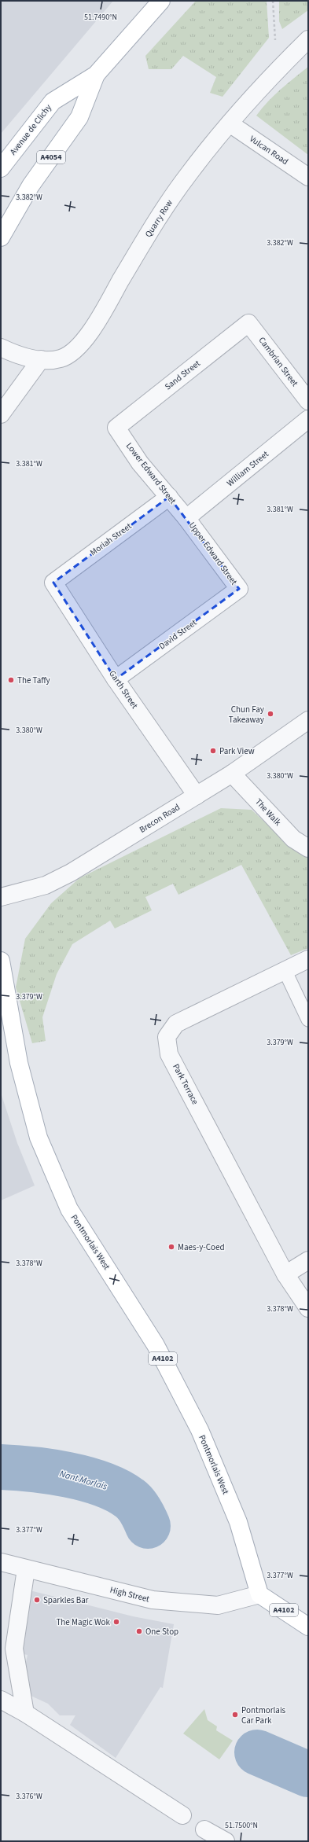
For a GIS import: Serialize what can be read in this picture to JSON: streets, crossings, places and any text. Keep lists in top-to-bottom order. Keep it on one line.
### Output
{"streets":{"main road":["Avenue de Clichy","A4054","Pontmorlais West","A4102"],"street":["Vulcan Road","Quarry Row","Cambrian Street","Sand Street","William Street","Lower Edward Street","Moriah Street","Upper Edward Street","David Street","Garth Street","The Walk","Brecon Road","Park Terrace","High Street"]},"crossings":[["Vulcan Road","Quarry Row"],["Cambrian Street","Sand Street"],["Sand Street","Lower Edward Street"],["William Street","Lower Edward Street"],["William Street","Upper Edward Street"],["Lower Edward Street","Moriah Street"],["Lower Edward Street","Upper Edward Street"],["Moriah Street","Garth Street"],["Upper Edward Street","David Street"],["David Street","Garth Street"],["Garth Street","Brecon Road"],["The Walk","Brecon Road"],["Pontmorlais West","A4102"],["Pontmorlais West","High Street"],["A4102","High Street"]],"water":["Nant Morlais"],"places":["The Taffy","Chun Fay Takeaway","Park View","Maes-y-Coed","Sparkles Bar","The Magic Wok","One Stop","Pontmorlais Car Park"],"coordinates":["51.7490°N","3.382°W","3.381°W","3.380°W","3.379°W","3.378°W","3.377°W","3.376°W","51.7500°N"]}
